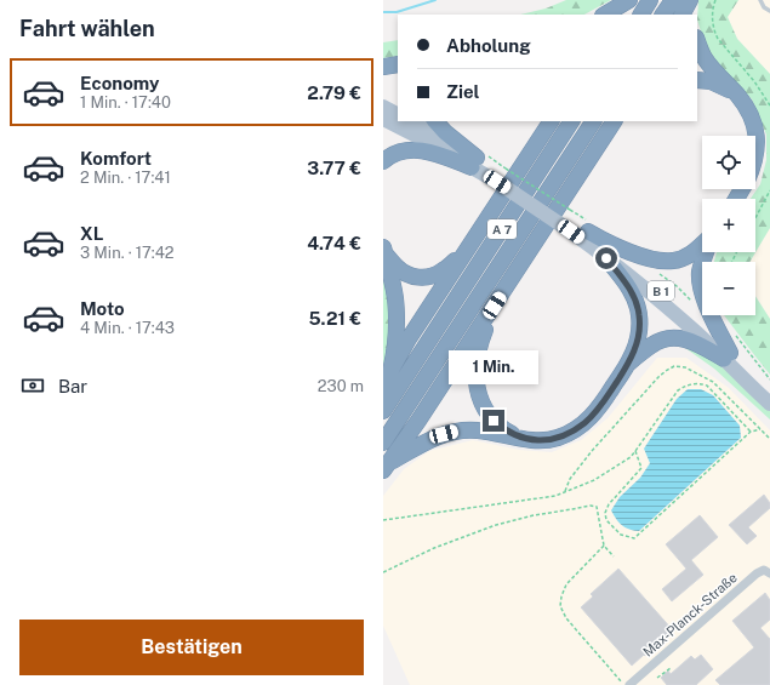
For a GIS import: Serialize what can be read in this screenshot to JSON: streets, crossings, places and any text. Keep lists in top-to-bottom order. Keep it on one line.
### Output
{"streets":{"highway":["A 7"],"main road":["B 1"],"street":["Max-Planck-Straße"]},"page":{"heading":"Fahrt wählen","banner":["Abholung","Ziel"],"list":[{"name":"Economy","note":"1 Min. · 17:40","value":"2.79 €"},{"name":"Komfort","note":"2 Min. · 17:41","value":"3.77 €"},{"name":"XL","note":"3 Min. · 17:42","value":"4.74 €"},{"name":"Moto","note":"4 Min. · 17:43","value":"5.21 €"}],"map_buttons":["+","−"],"bubble":"1 Min.","pay":["Bar","230 m"],"buttons":"Bestätigen"}}
